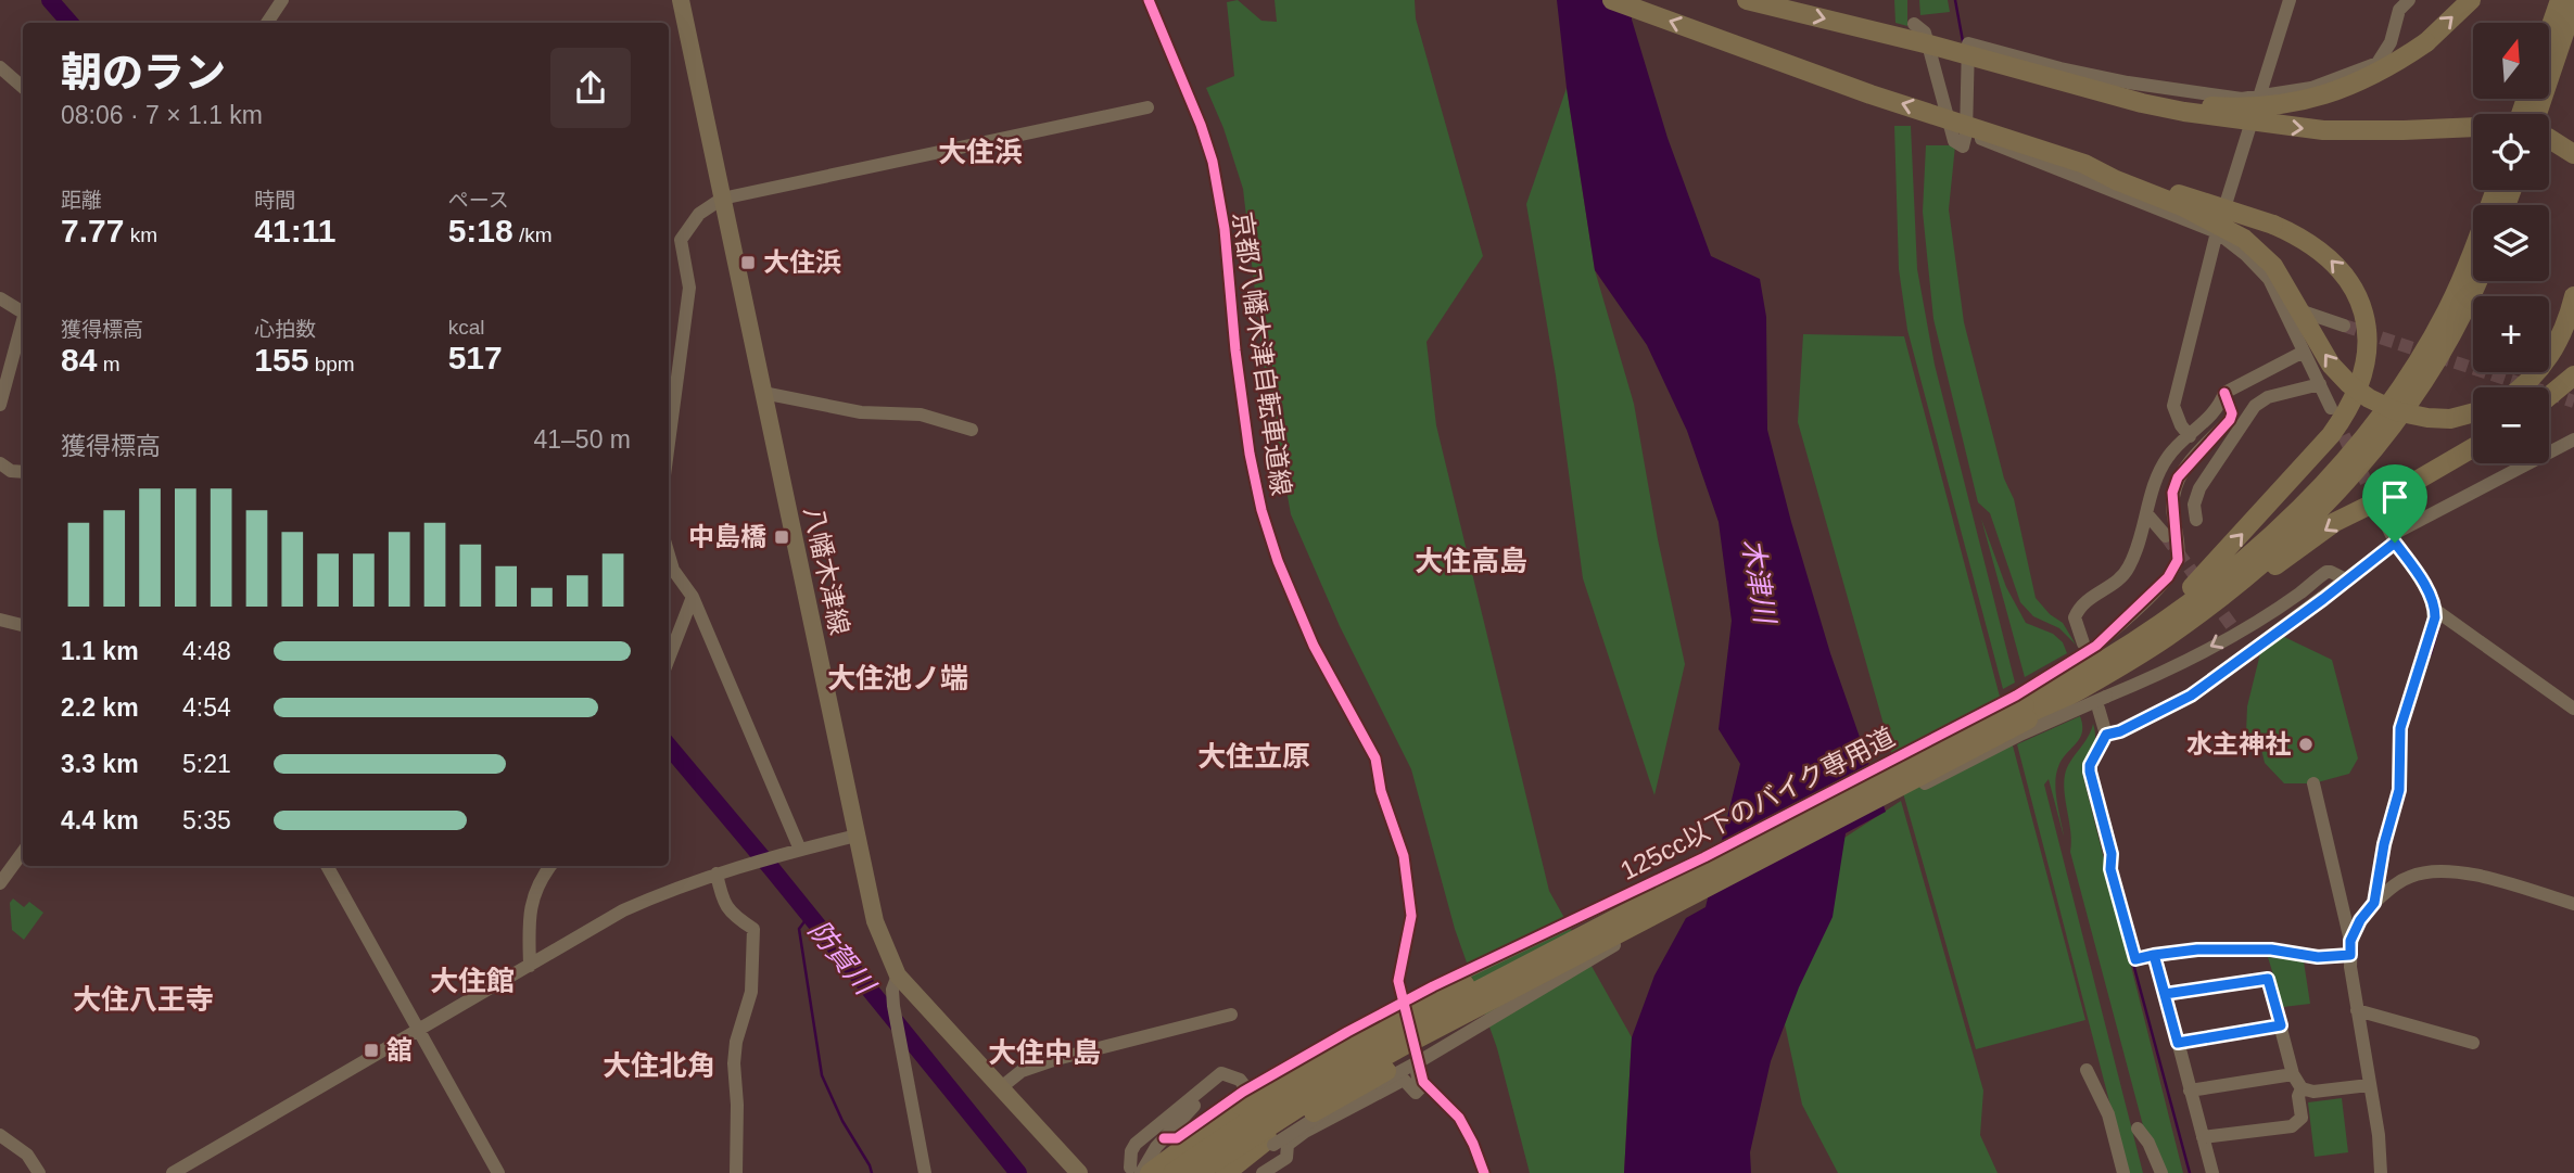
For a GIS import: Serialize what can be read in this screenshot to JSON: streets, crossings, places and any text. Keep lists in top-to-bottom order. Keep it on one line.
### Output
{"streets":{"main road":["八幡木津線"],"street":["125cc以下のバイク専用道"],"cycle path":["京都八幡木津自転車道線"]},"districts":["大住浜","大住高島","大住池ノ端","大住立原","大住館","大住八王寺","大住中島","大住北角"],"water":["木津川","防賀川"],"places":{"transit":["大住浜","中島橋","舘"],"other":["水主神社"]},"north":"top","page":{"map_buttons":["+","−"],"heading":["朝のラン","08:06 · 7 × 1.1 km"],"stats":[["距離","7.77 km"],["時間","41:11"],["ペース","5:18 /km"],["獲得標高","84 m"],["心拍数","155 bpm"],["kcal","517"]],"chart":["獲得標高","41–50 m"],"list":[{"name":"1.1 km","note":"4:48"},{"name":"2.2 km","note":"4:54"},{"name":"3.3 km","note":"5:21"},{"name":"4.4 km","note":"5:35"}]}}
